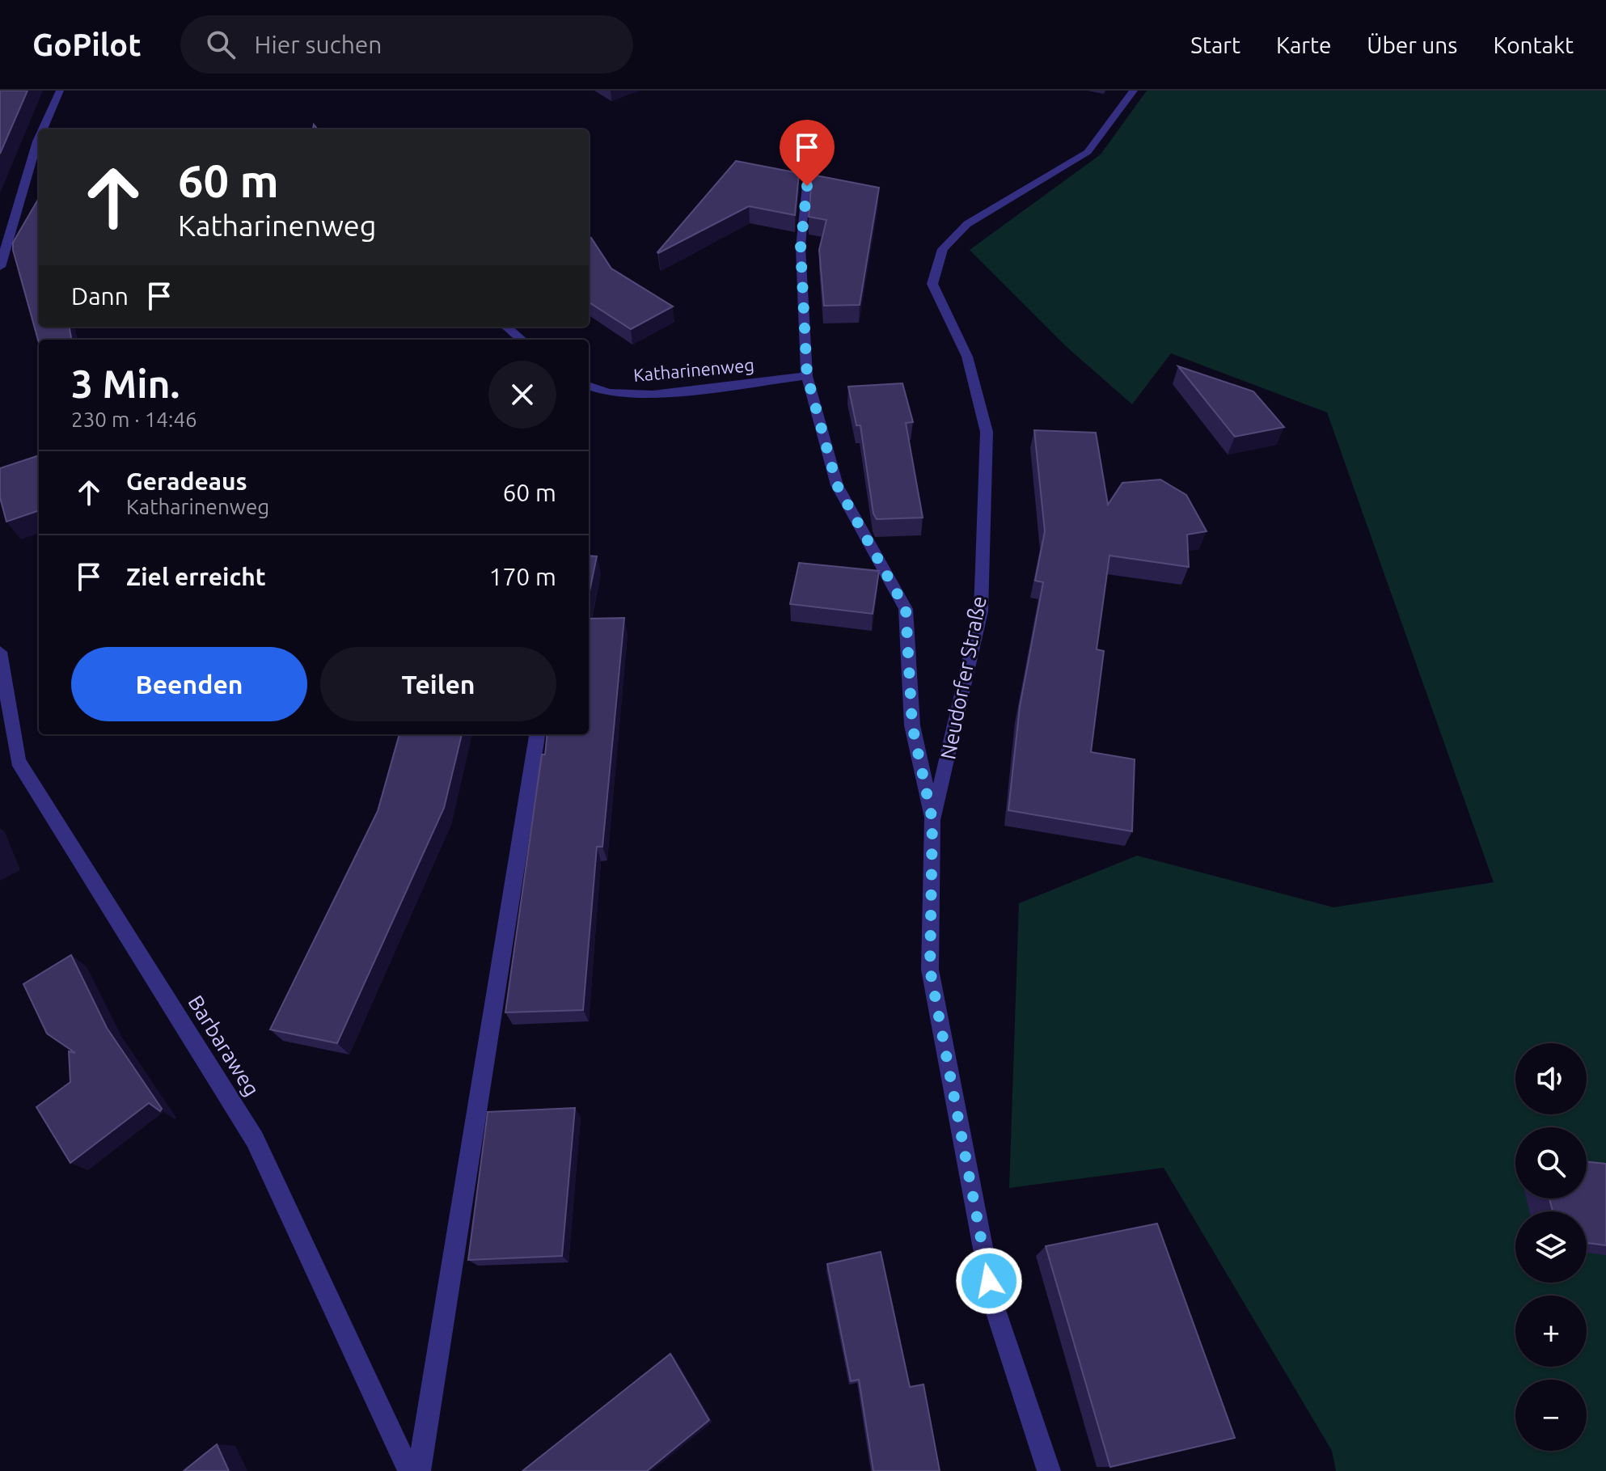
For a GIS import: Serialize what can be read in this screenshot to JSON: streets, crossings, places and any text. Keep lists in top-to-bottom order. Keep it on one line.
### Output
{"streets":{"street":["Katharinenweg","Neudorfer Straße","Barbaraweg"]},"page":{"header":"GoPilot","search":"Hier suchen","nav":["Start","Karte","Über uns","Kontakt"],"turn":["60 m","Katharinenweg"],"then":"Dann","heading":["3 Min.","230 m · 14:46"],"list":[{"name":"Geradeaus","note":"Katharinenweg","value":"60 m"},{"name":"Ziel erreicht","value":"170 m"}],"buttons":["Beenden","Teilen"],"map_buttons":["+","−"]}}
